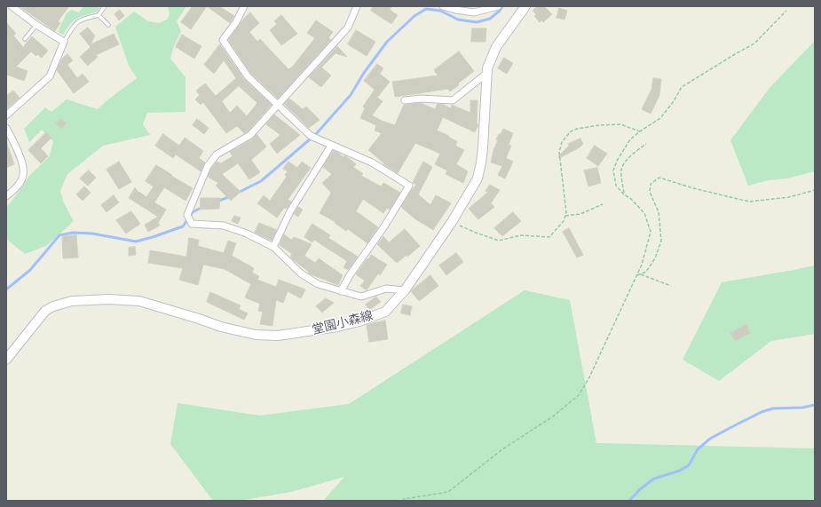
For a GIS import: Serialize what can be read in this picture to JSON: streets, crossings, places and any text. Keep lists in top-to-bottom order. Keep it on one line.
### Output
{"streets":{"main road":["堂園小森線"]}}
